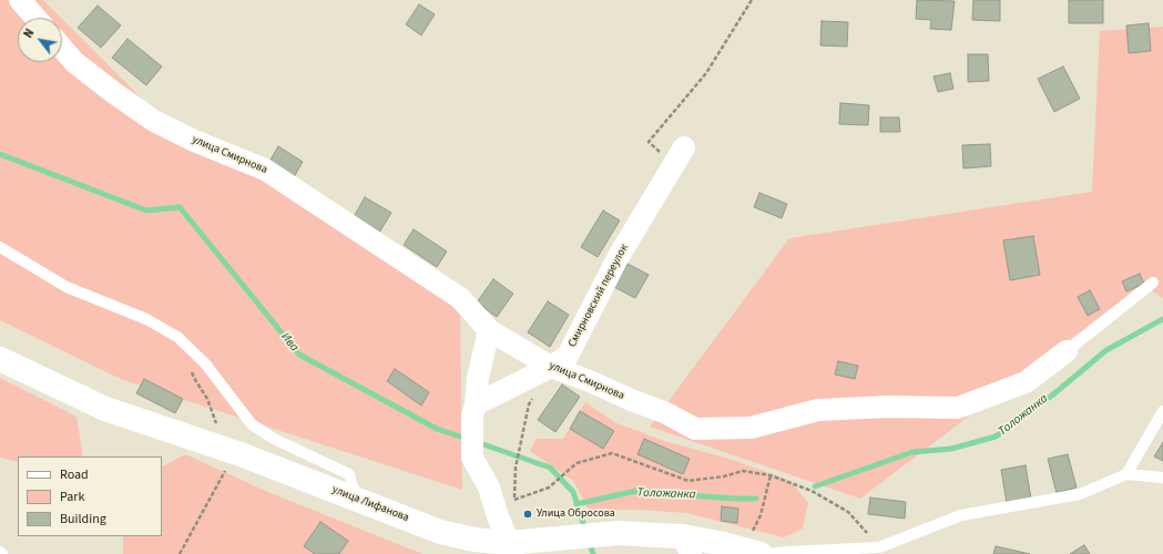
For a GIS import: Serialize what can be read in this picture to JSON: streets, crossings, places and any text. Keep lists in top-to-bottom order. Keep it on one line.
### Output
{"streets":{"street":["улица Смирнова","Смирновский переулок","улица Лифанова"]},"crossings":[["улица Смирнова","Смирновский переулок"]],"water":["Ива","Толожанка"],"places":["Улица Обросова"],"legend":["Road","Park","Building"],"north":"top left"}
